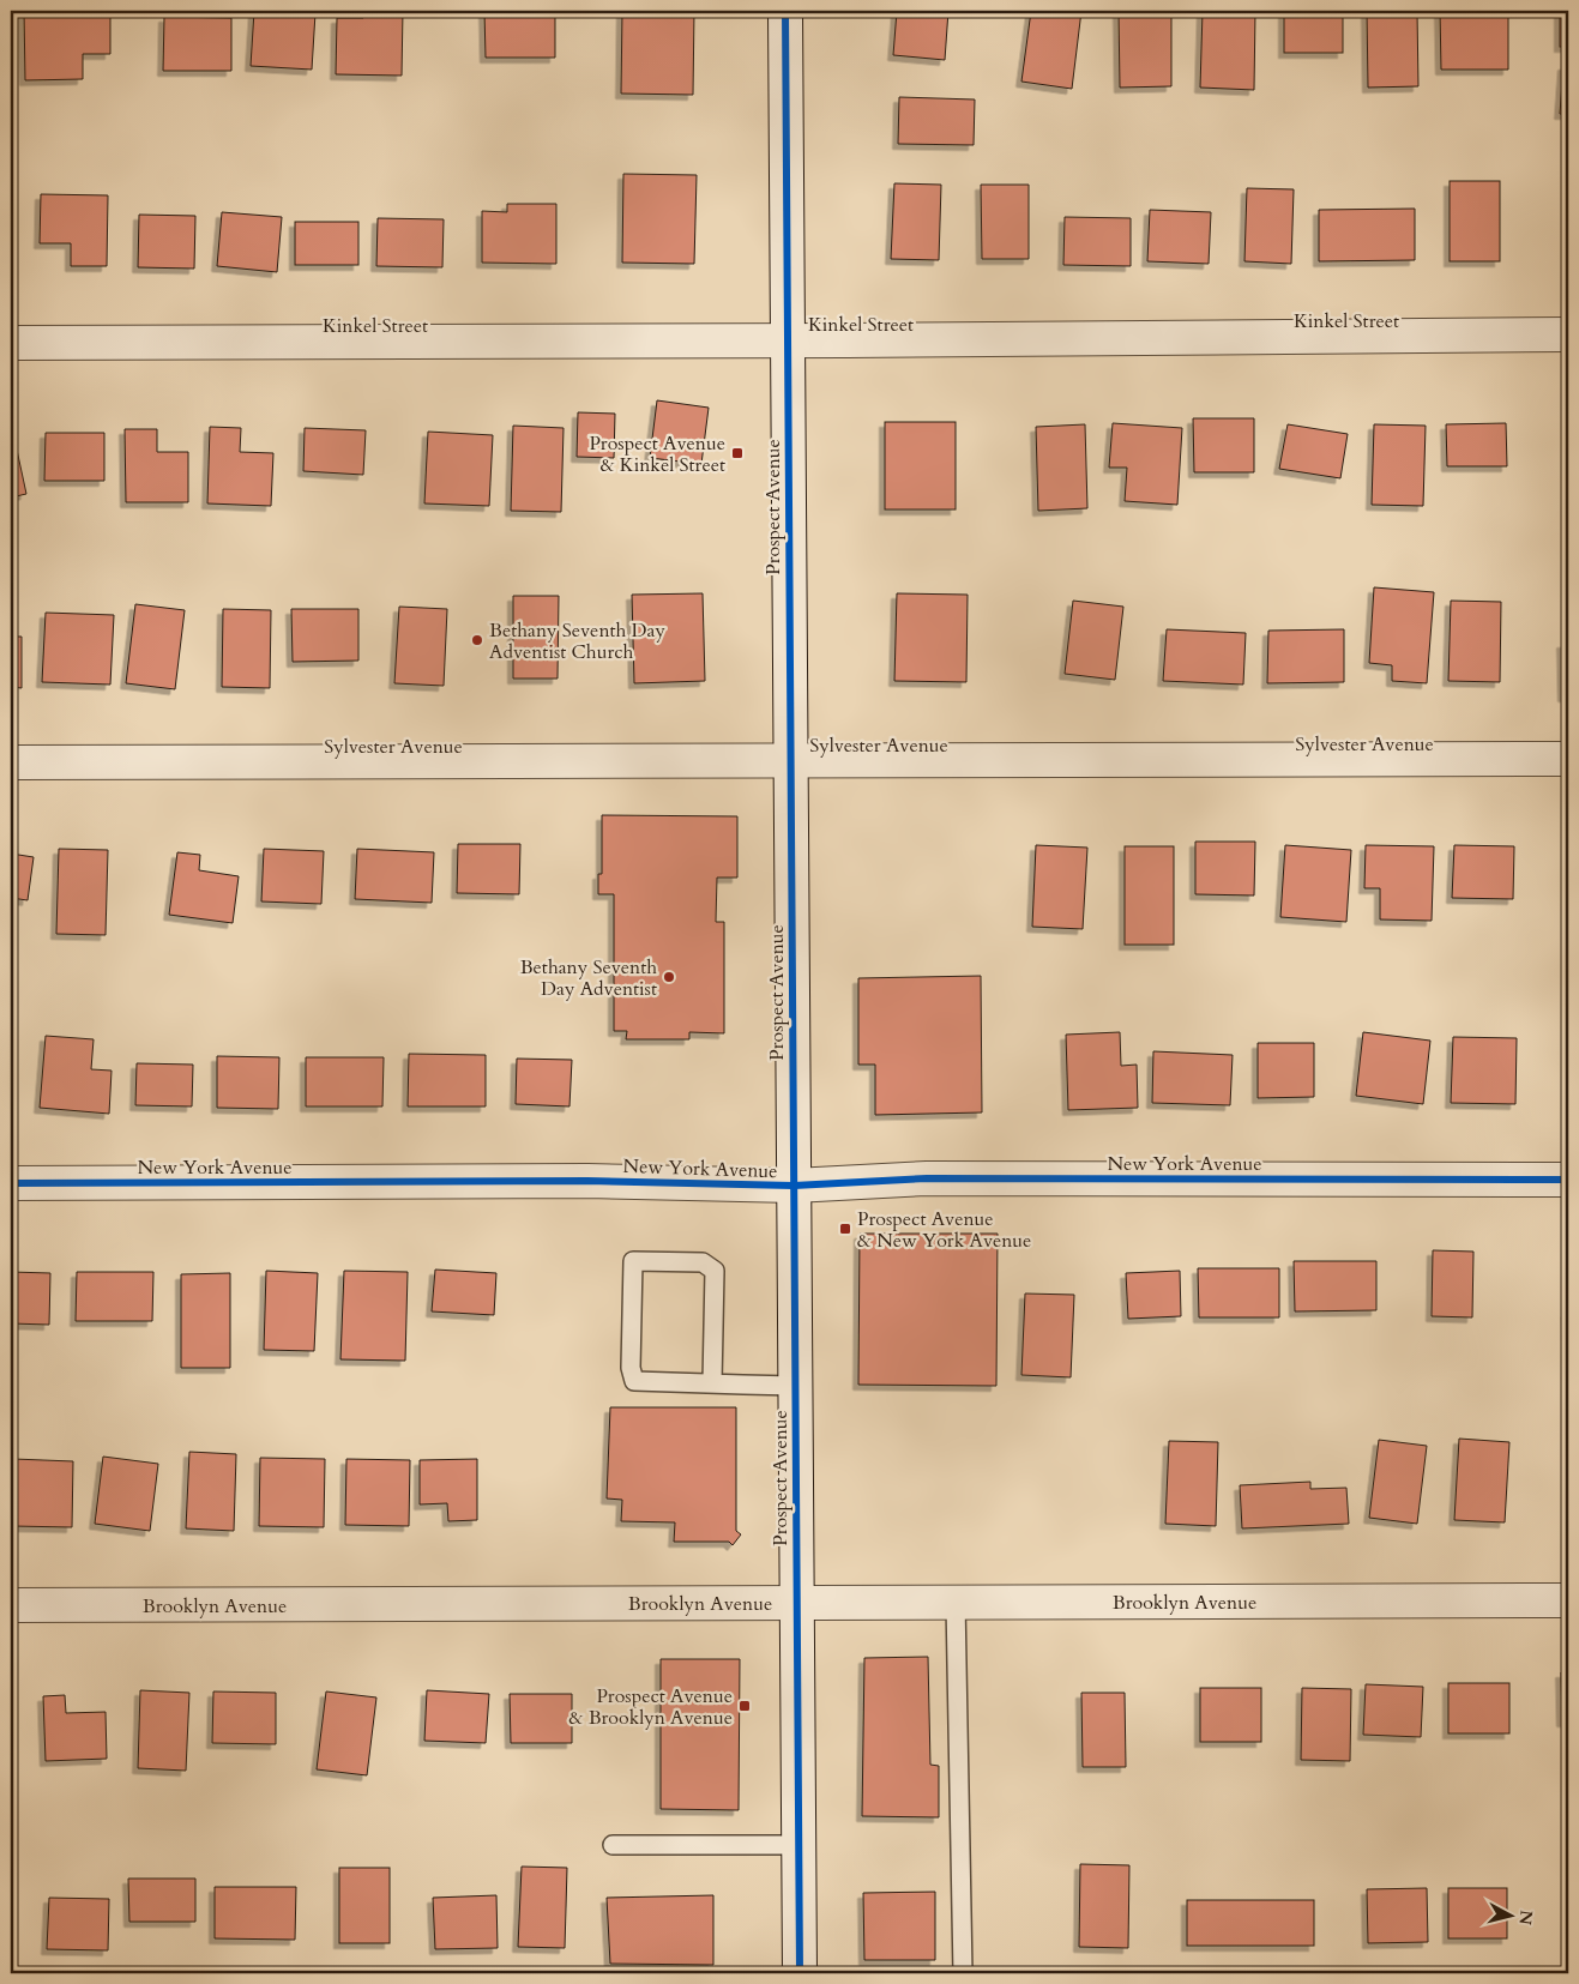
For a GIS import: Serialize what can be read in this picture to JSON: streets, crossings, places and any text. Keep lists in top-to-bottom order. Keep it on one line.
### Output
{"streets":{"street":["Kinkel Street","Prospect Avenue","Sylvester Avenue","New York Avenue","Brooklyn Avenue"]},"crossings":[["Kinkel Street","Prospect Avenue"],["Prospect Avenue","Sylvester Avenue"],["Prospect Avenue","New York Avenue"],["Prospect Avenue","Brooklyn Avenue"]],"places":{"transit":["Prospect Avenue & Kinkel Street","Prospect Avenue & New York Avenue","Prospect Avenue & Brooklyn Avenue"],"other":["Bethany Seventh Day Adventist Church","Bethany Seventh Day Adventist"]},"north":"right"}
